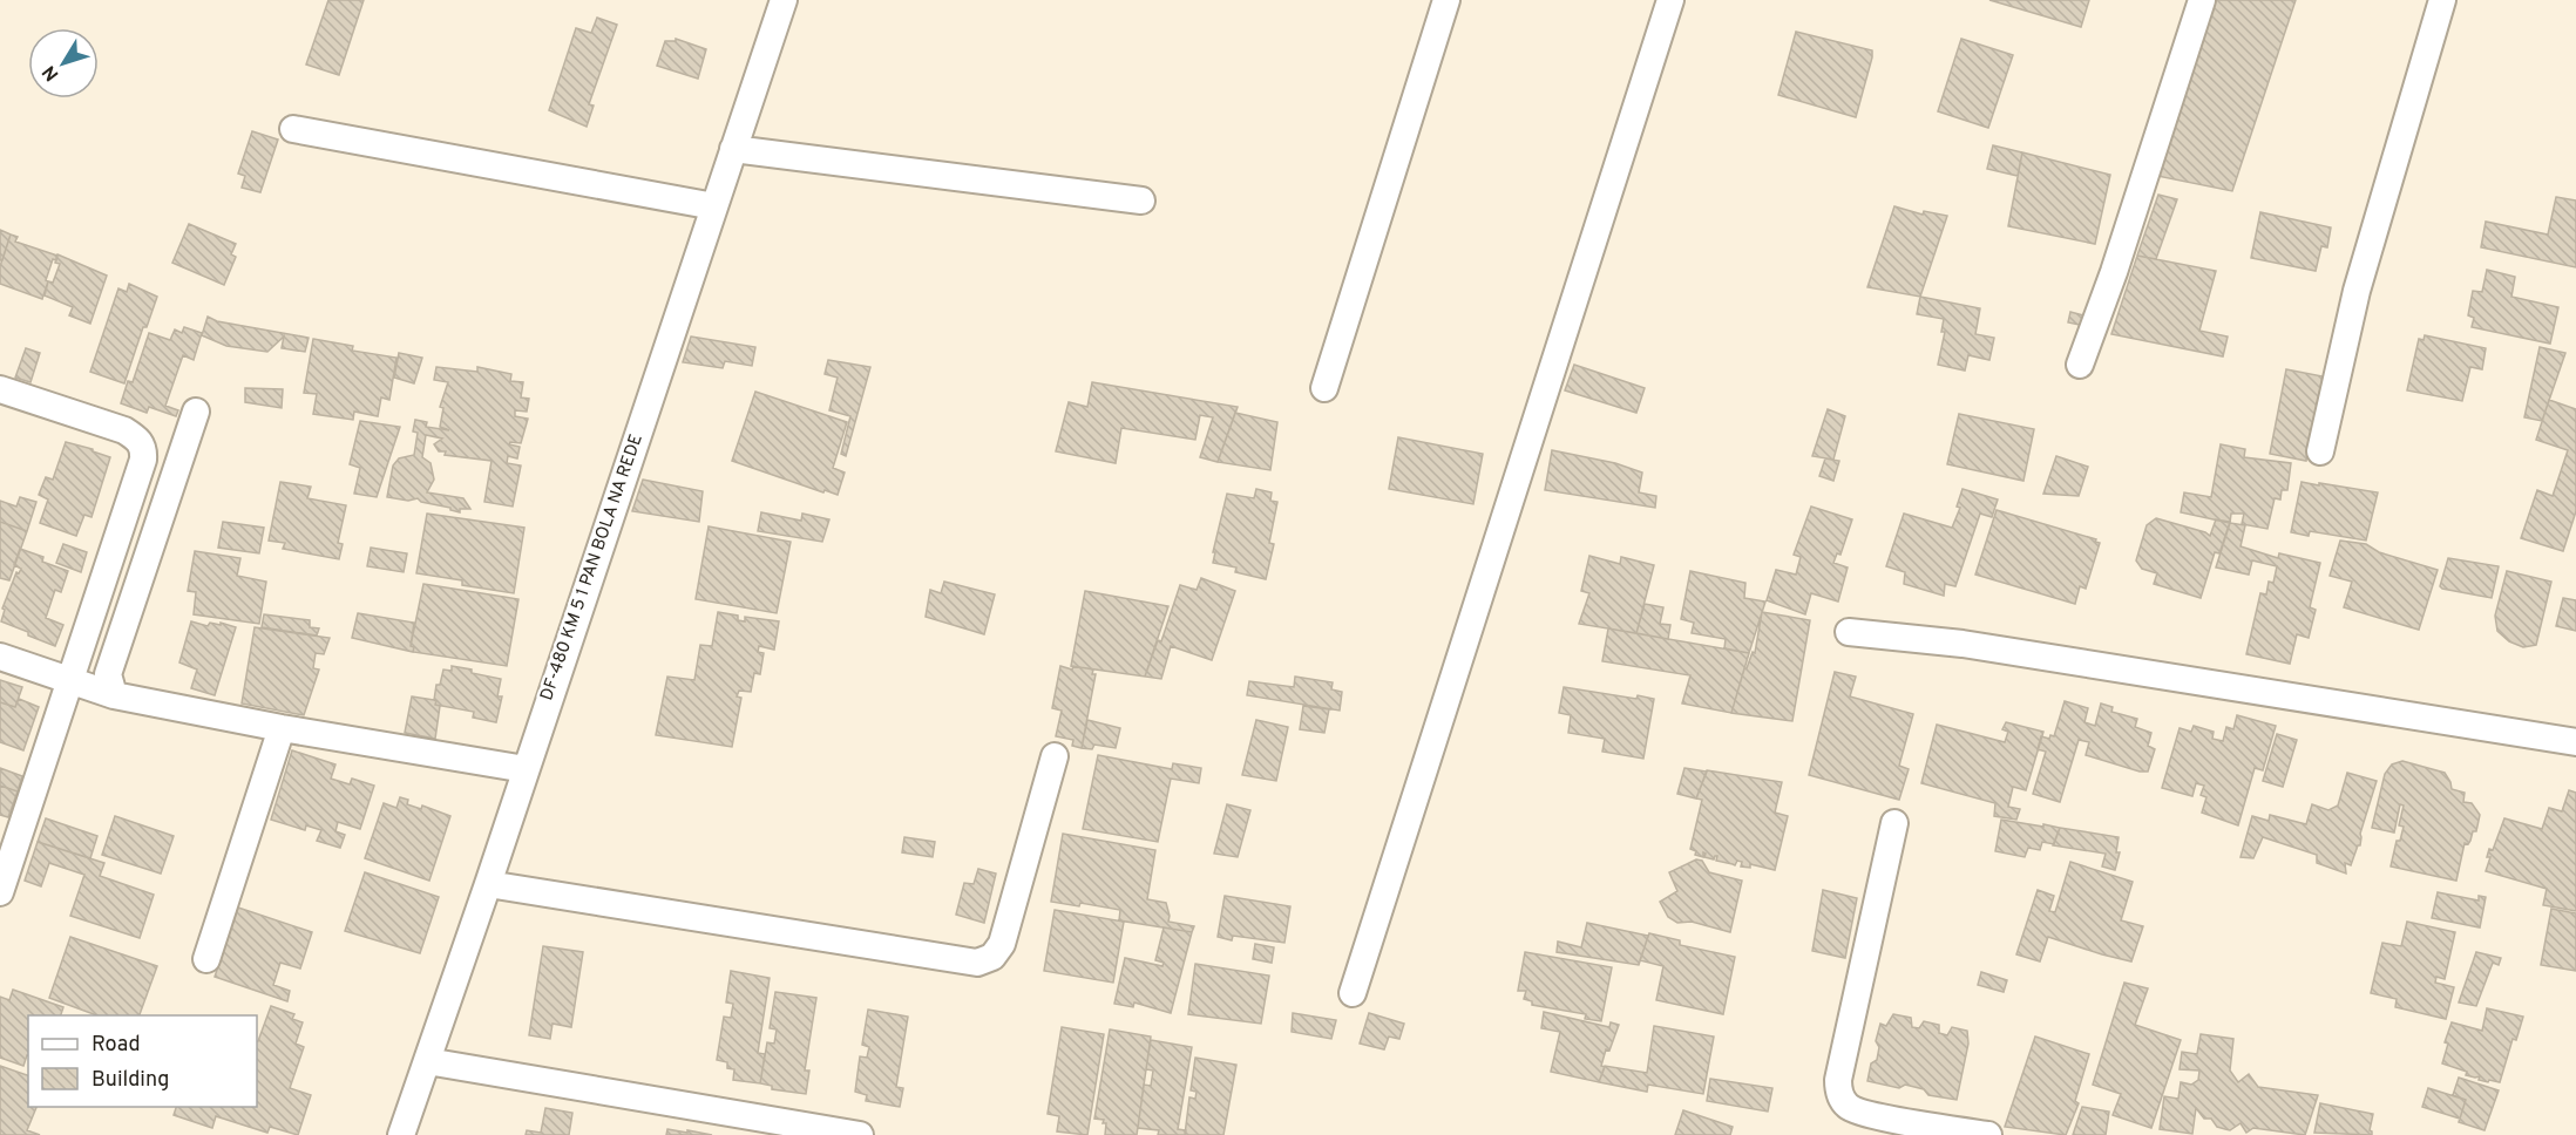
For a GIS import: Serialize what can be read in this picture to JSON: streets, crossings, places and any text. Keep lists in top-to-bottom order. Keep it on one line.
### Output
{"streets":{"street":["DF-480 KM 5 1 PAN BOLA NA REDE"]},"legend":["Road","Building"],"north":"bottom left"}
